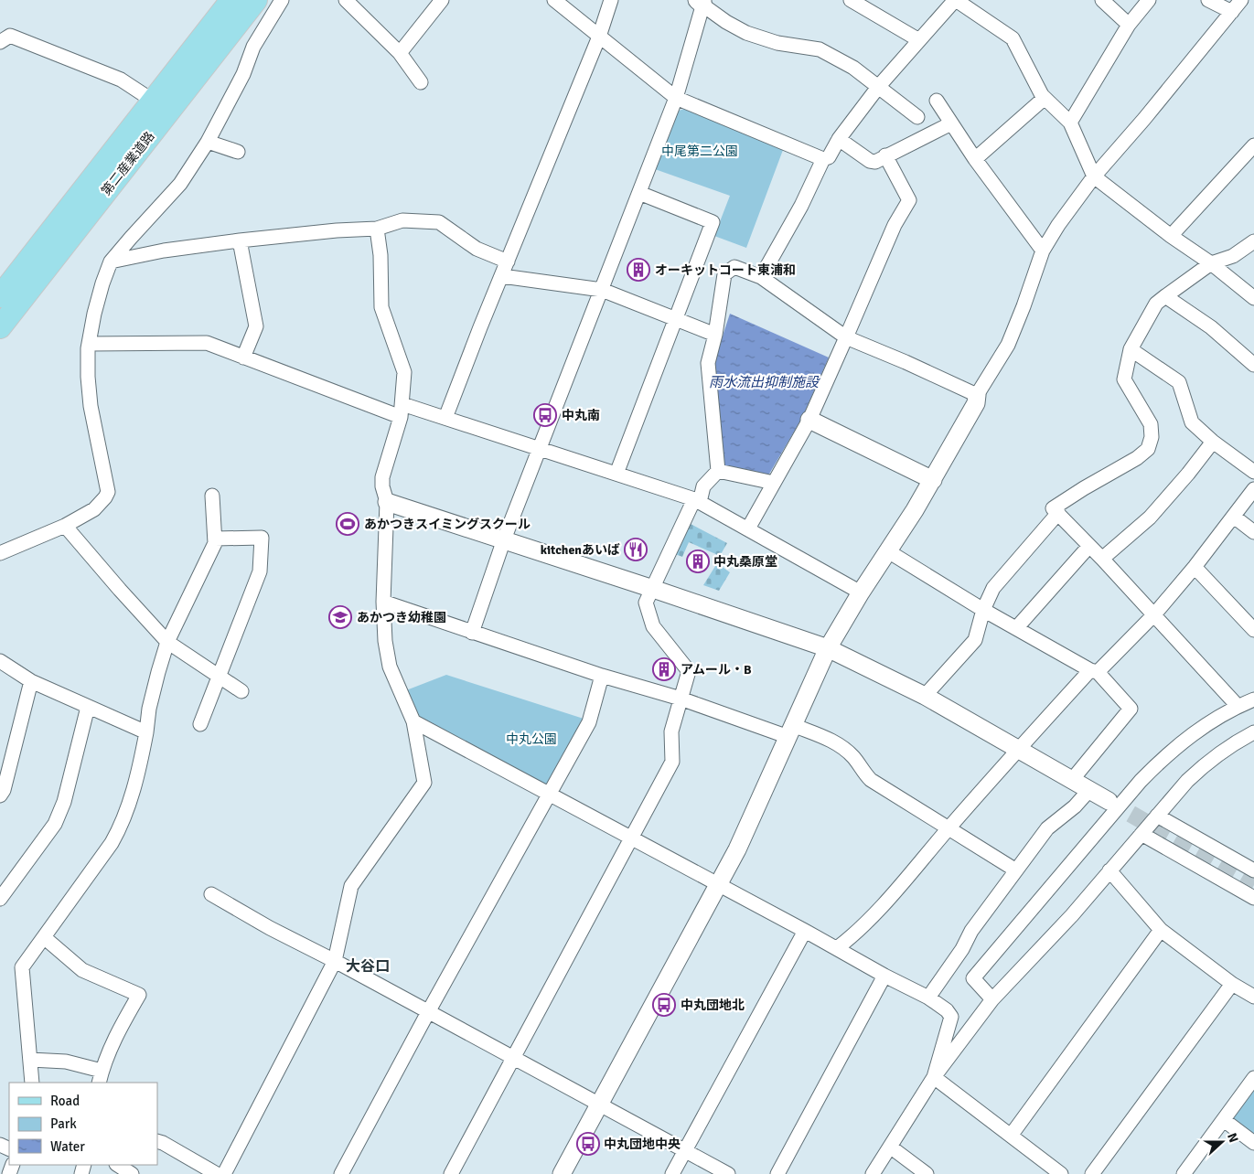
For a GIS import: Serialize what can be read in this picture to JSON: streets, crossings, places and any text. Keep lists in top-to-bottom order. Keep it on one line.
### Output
{"streets":{"main road":["第二産業道路"]},"districts":["大谷口"],"water":["雨水流出抑制施設"],"parks":["中尾第二公園","中丸公園"],"places":{"building":["オーキットコート東浦和","中丸桑原堂","アムール・B"],"bus stop":["中丸南","中丸団地北","中丸団地中央"],"sports":["あかつきスイミングスクール"],"restaurant":["kitchenあいば"],"school or university":["あかつき幼稚園"]},"legend":["Road","Park","Water"],"north":"right"}
